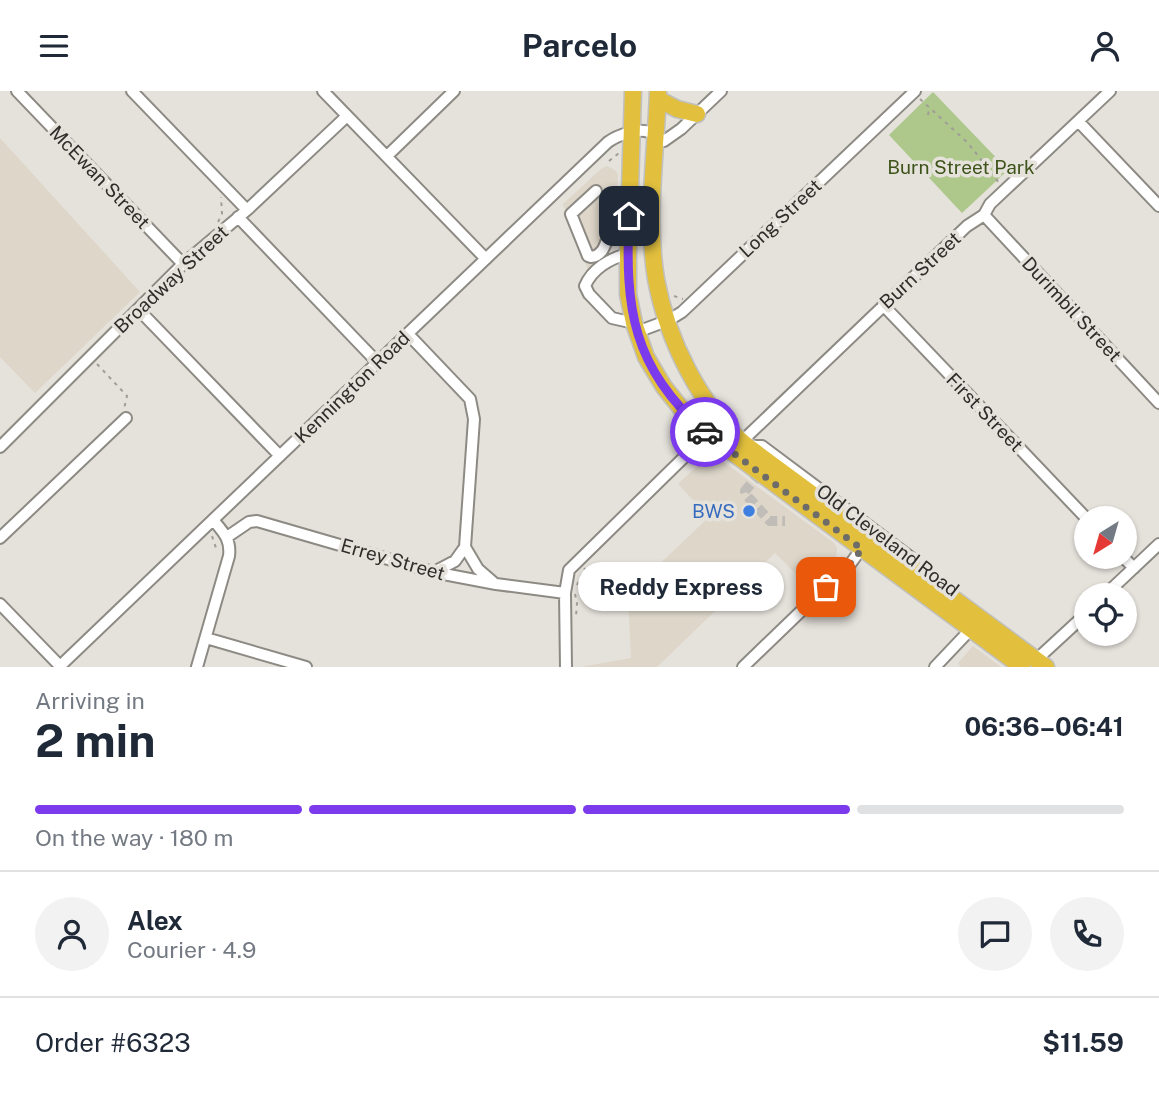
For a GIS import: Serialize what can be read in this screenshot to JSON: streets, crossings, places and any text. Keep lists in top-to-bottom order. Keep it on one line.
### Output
{"streets":{"highway":["Old Cleveland Road"],"street":["McEwan Street","Long Street","Burn Street","Broadway Street","Durimbil Street","Kennington Road","First Street","Errey Street"]},"crossings":[["McEwan Street","Broadway Street"],["Long Street","Old Cleveland Road"],["Burn Street","Durimbil Street"],["Burn Street","First Street"],["Burn Street","Old Cleveland Road"],["Kennington Road","Old Cleveland Road"]],"parks":["Burn Street Park"],"places":["BWS","Reddy Express"],"north":"bottom left","page":{"header":"Parcelo","bubble":"Reddy Express","heading":["2 min","Arriving in","06:36–06:41"],"panel":["Alex","Courier · 4.9","Order #6323","$11.59"],"bar":"On the way · 180 m"}}
